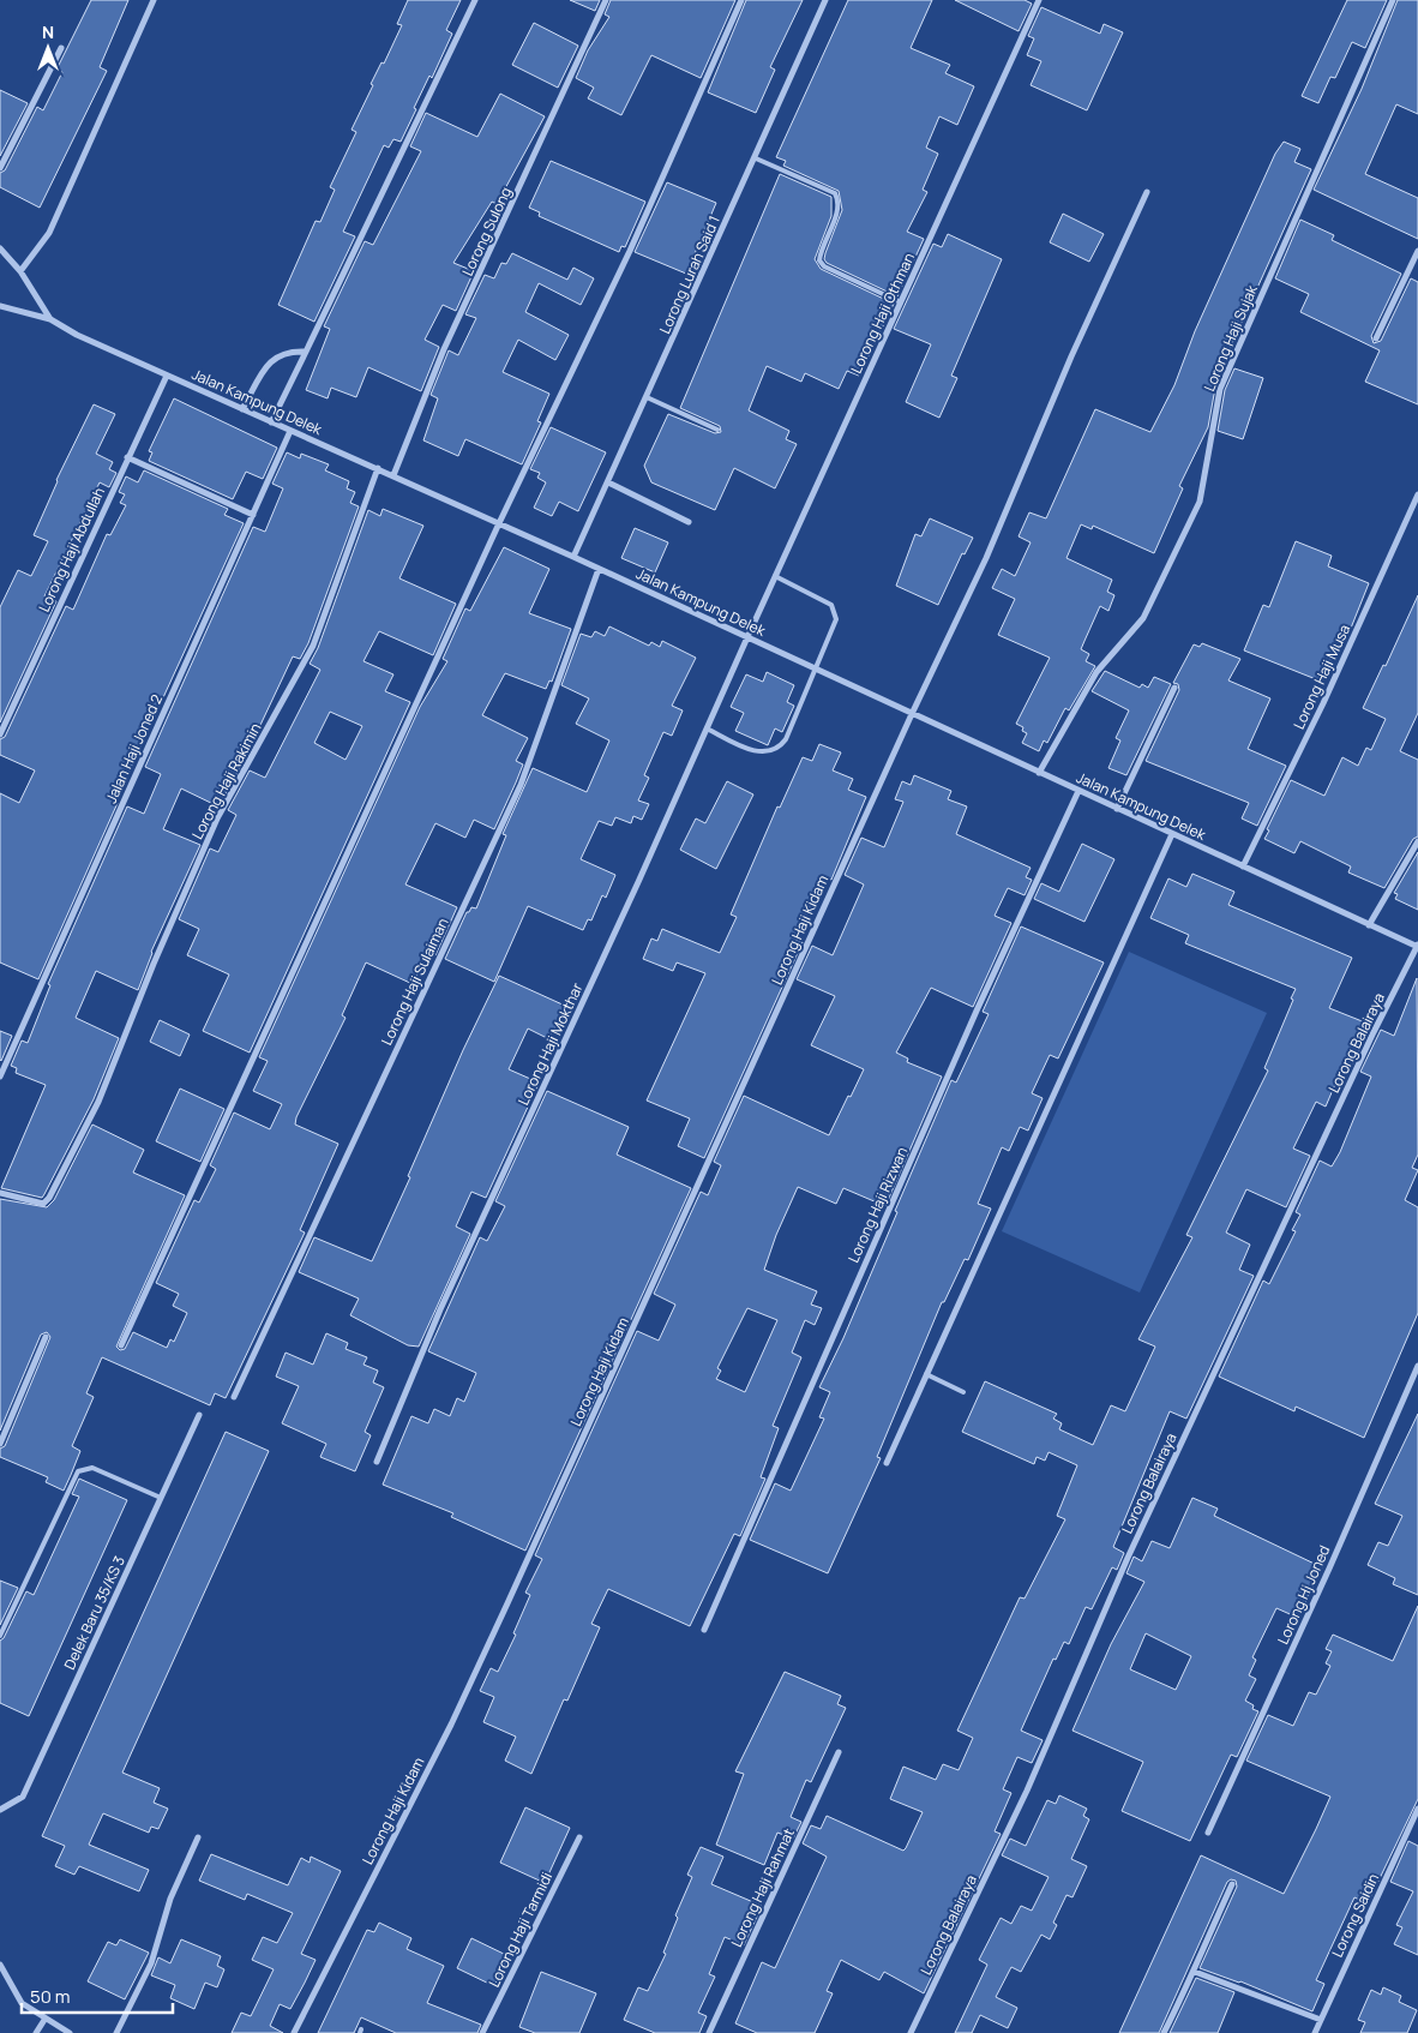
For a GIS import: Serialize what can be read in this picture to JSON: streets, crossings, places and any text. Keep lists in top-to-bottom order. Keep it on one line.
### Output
{"streets":{"street":["Lorong Sulong","Lorong Lurah Said 1","Lorong Haji Othman","Lorong Haji Sujak","Jalan Kampung Delek","Lorong Haji Abdullah","Lorong Haji Musa","Jalan Haji Joned 2","Lorong Haji Rakimin","Lorong Haji Kidam","Lorong Haji Sulaiman","Lorong Balairaya","Lorong Haji Mokthar","Lorong Haji Rizwan","Lorong Hj Joned","Delek Baru 35/KS 3","Lorong Haji Rahmat","Lorong Saidin","Lorong Haji Tarmidi"]},"crossings":[["Lorong Sulong","Jalan Kampung Delek"],["Lorong Lurah Said 1","Jalan Kampung Delek"],["Lorong Haji Othman","Jalan Kampung Delek"],["Lorong Haji Othman","Lorong Haji Mokthar"],["Lorong Haji Sujak","Jalan Kampung Delek"],["Jalan Kampung Delek","Lorong Haji Abdullah"],["Jalan Kampung Delek","Lorong Haji Musa"],["Jalan Kampung Delek","Jalan Haji Joned 2"],["Jalan Kampung Delek","Lorong Haji Rakimin"],["Jalan Kampung Delek","Lorong Haji Kidam"],["Jalan Kampung Delek","Lorong Haji Sulaiman"],["Jalan Kampung Delek","Lorong Balairaya"],["Jalan Kampung Delek","Lorong Haji Mokthar"],["Jalan Kampung Delek","Lorong Haji Rizwan"]],"scale_bar":"50 m","north":"top"}
